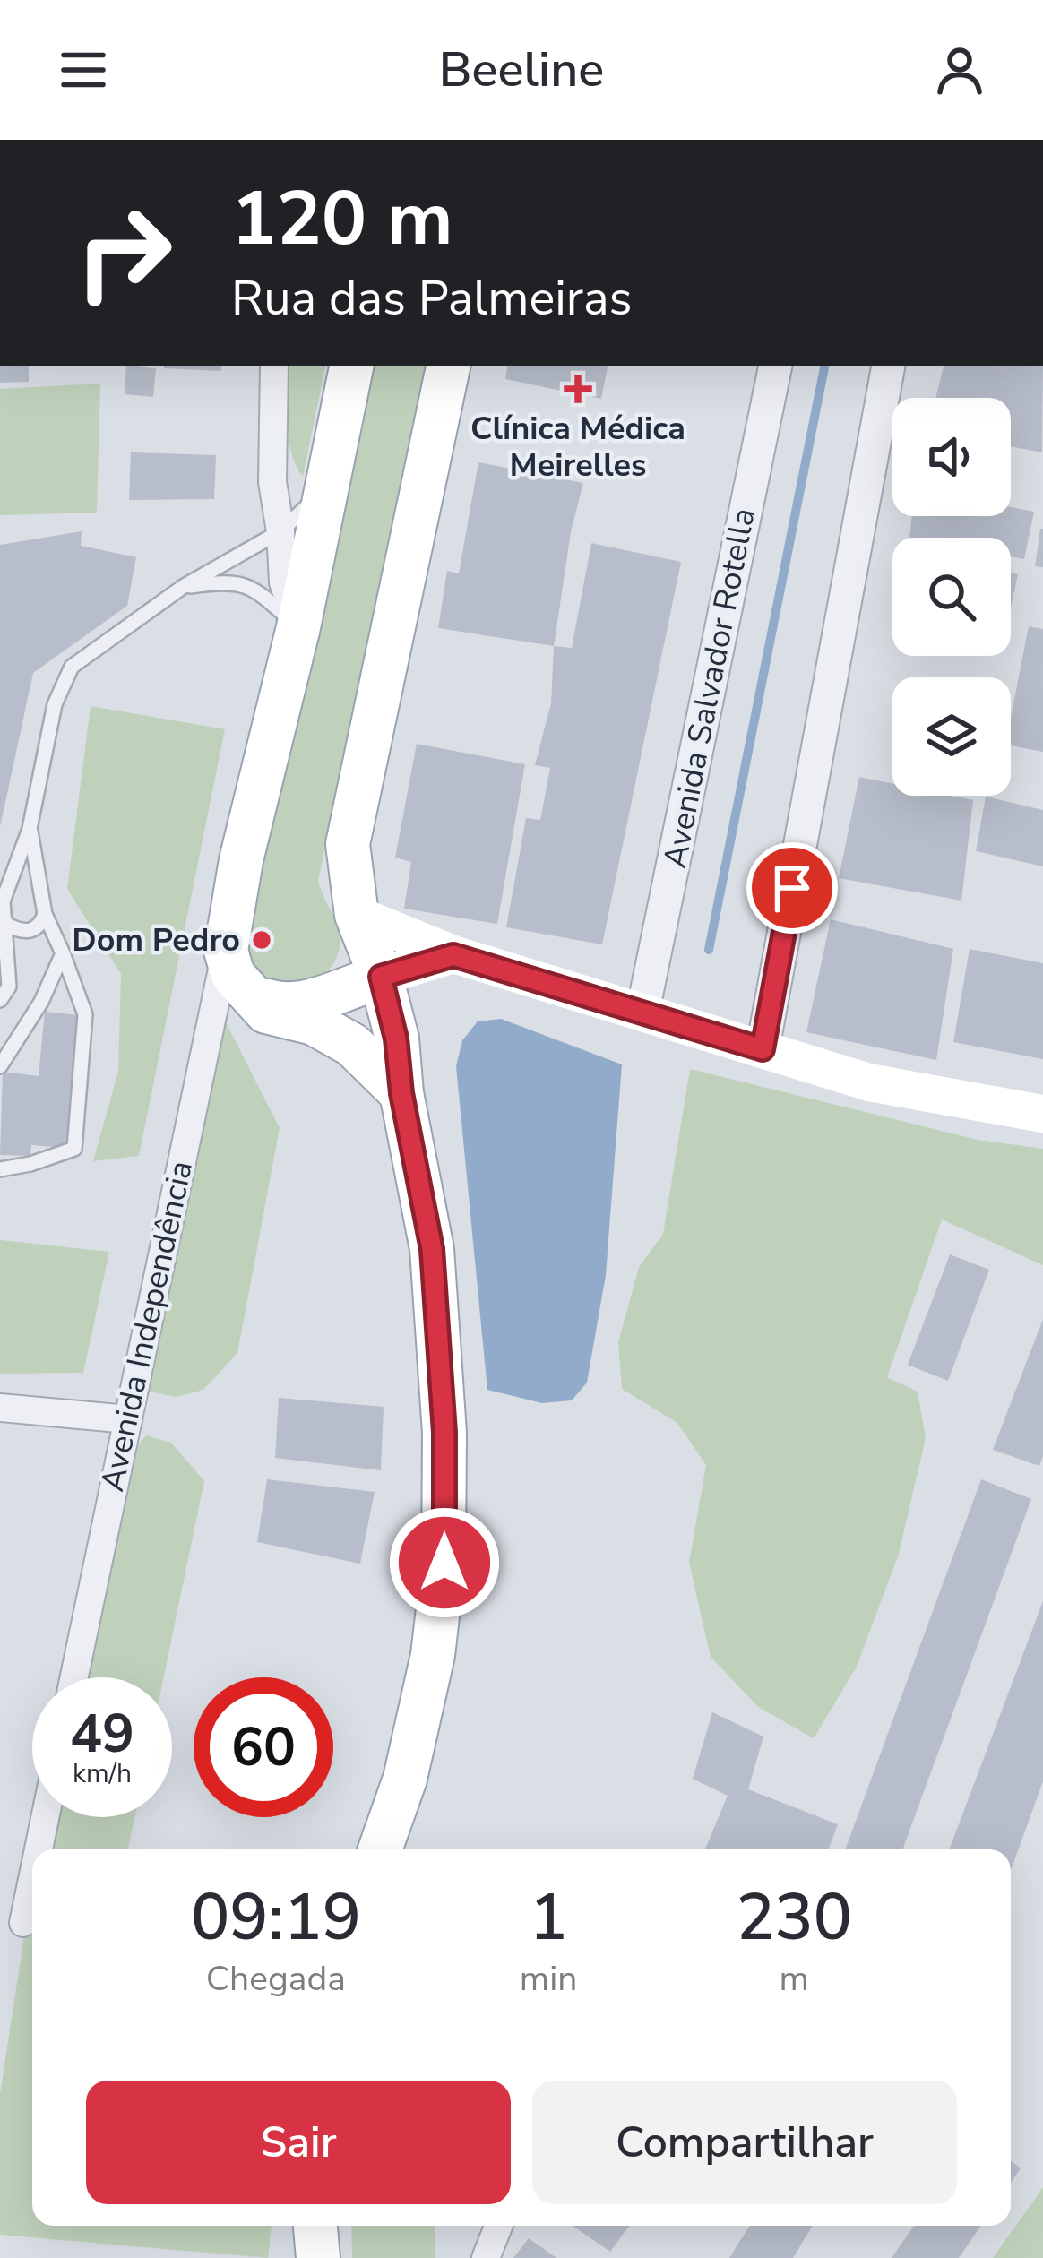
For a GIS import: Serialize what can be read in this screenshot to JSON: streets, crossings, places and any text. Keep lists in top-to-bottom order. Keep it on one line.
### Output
{"streets":{"main road":["Avenida Independência"],"street":["Avenida Salvador Rotella"]},"places":{"health":["Clínica Médica Meirelles"],"other":["Dom Pedro"]},"page":{"header":"Beeline","turn":["120 m","Rua das Palmeiras"],"speed":"49 km/h","limit":"60","eta":["09:19","Chegada","1","min","230","m"],"buttons":["Sair","Compartilhar"]}}
